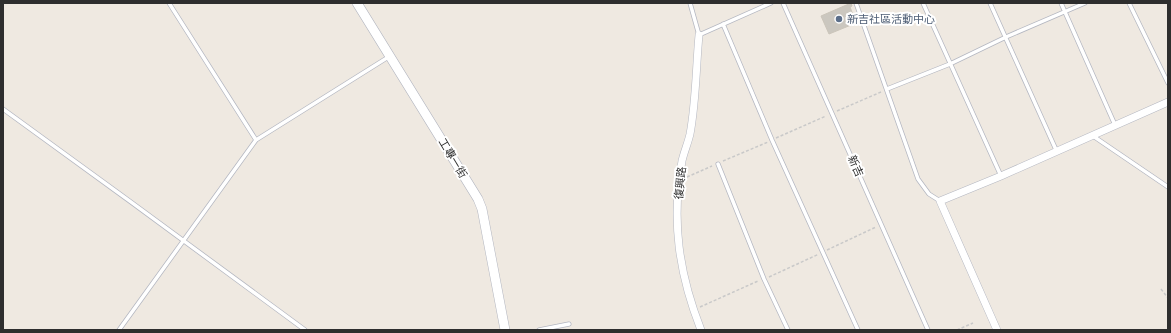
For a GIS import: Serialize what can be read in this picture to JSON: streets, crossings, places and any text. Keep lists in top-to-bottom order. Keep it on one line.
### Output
{"streets":{"street":["工專一街","復興路"],"lane":["新吉"]},"places":["新吉社區活動中心"]}
